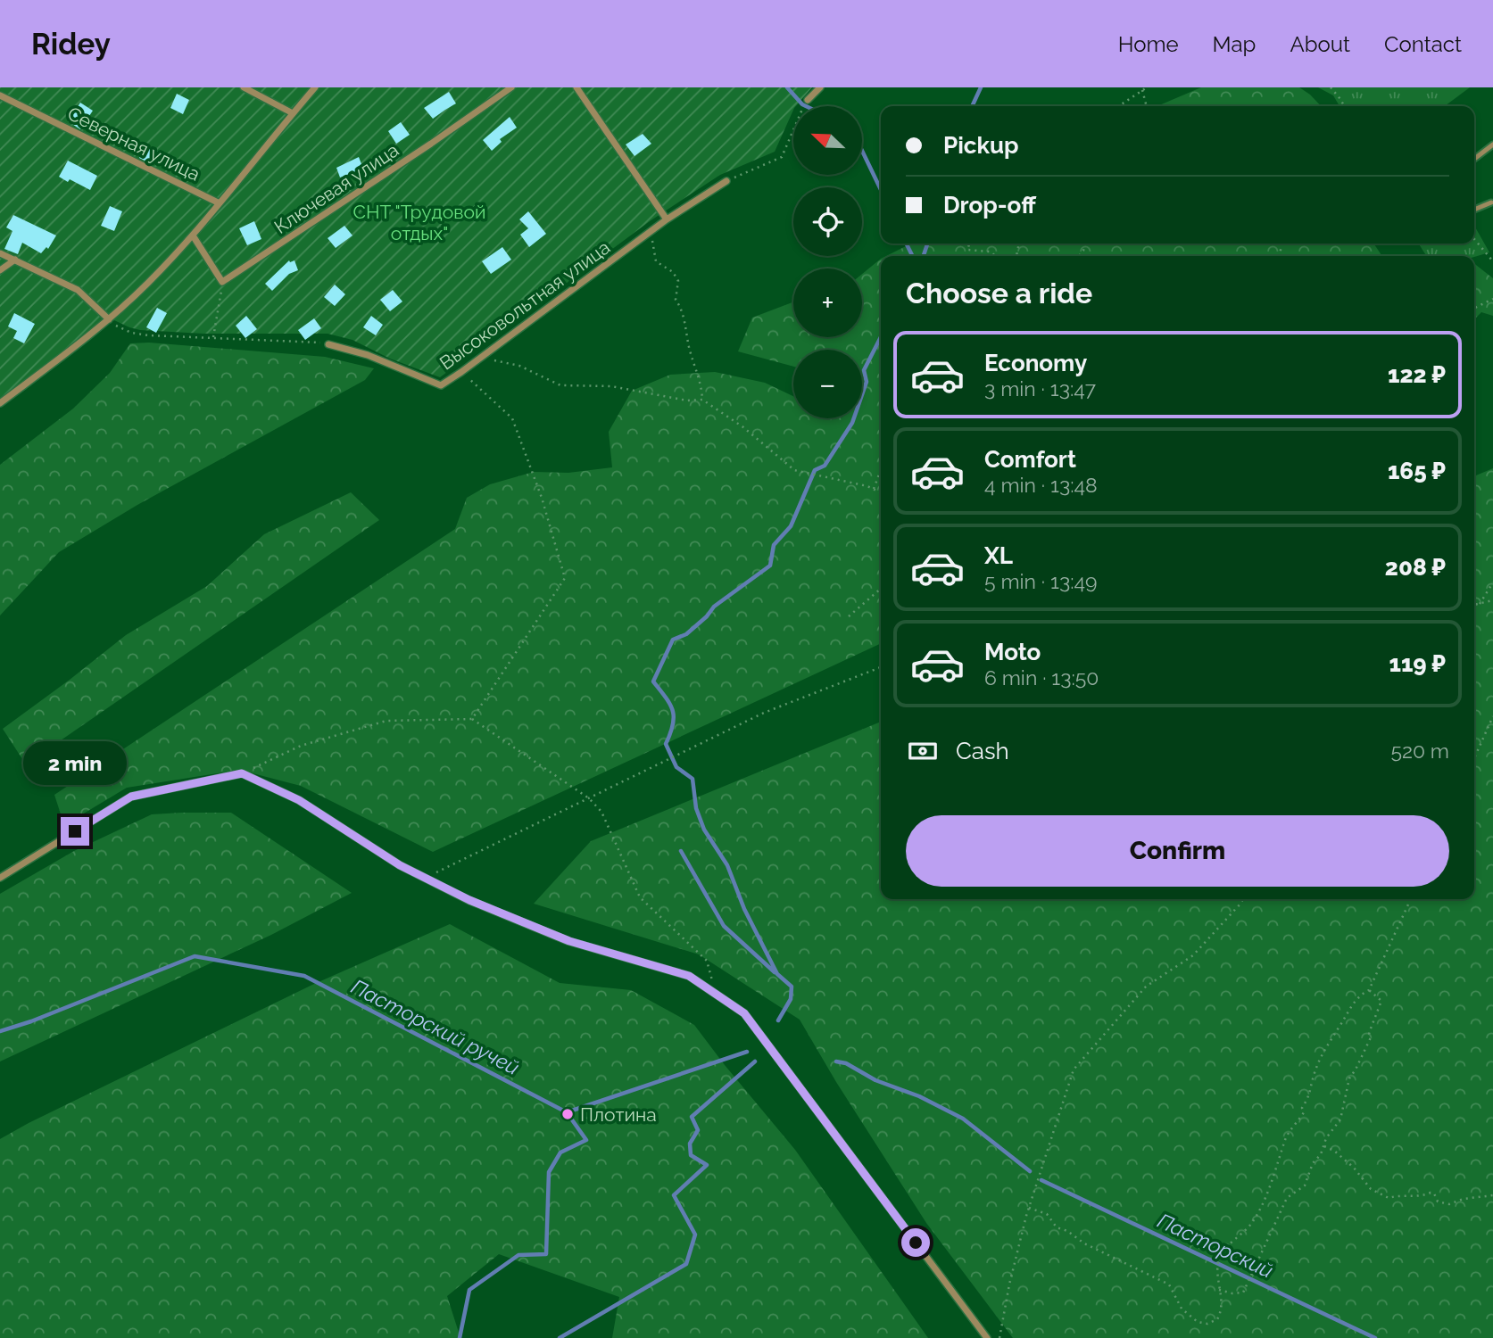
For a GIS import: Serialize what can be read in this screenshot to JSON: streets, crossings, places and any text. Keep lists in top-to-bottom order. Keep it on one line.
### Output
{"streets":{"street":["Северная улица","Ключевая улица","Высоковольтная улица"]},"water":["Пасторский ручей","Пасторский"],"parks":["СНТ \"Трудовой отдых\""],"places":["Плотина"],"north":"top left","page":{"header":"Ridey","nav":["Home","Map","About","Contact"],"map_buttons":["+","−"],"banner":["Pickup","Drop-off"],"heading":"Choose a ride","list":[{"name":"Economy","note":"3 min · 13:47","value":"122 ₽"},{"name":"Comfort","note":"4 min · 13:48","value":"165 ₽"},{"name":"XL","note":"5 min · 13:49","value":"208 ₽"},{"name":"Moto","note":"6 min · 13:50","value":"119 ₽"}],"pay":["Cash","520 m"],"bubble":"2 min","buttons":"Confirm"}}
